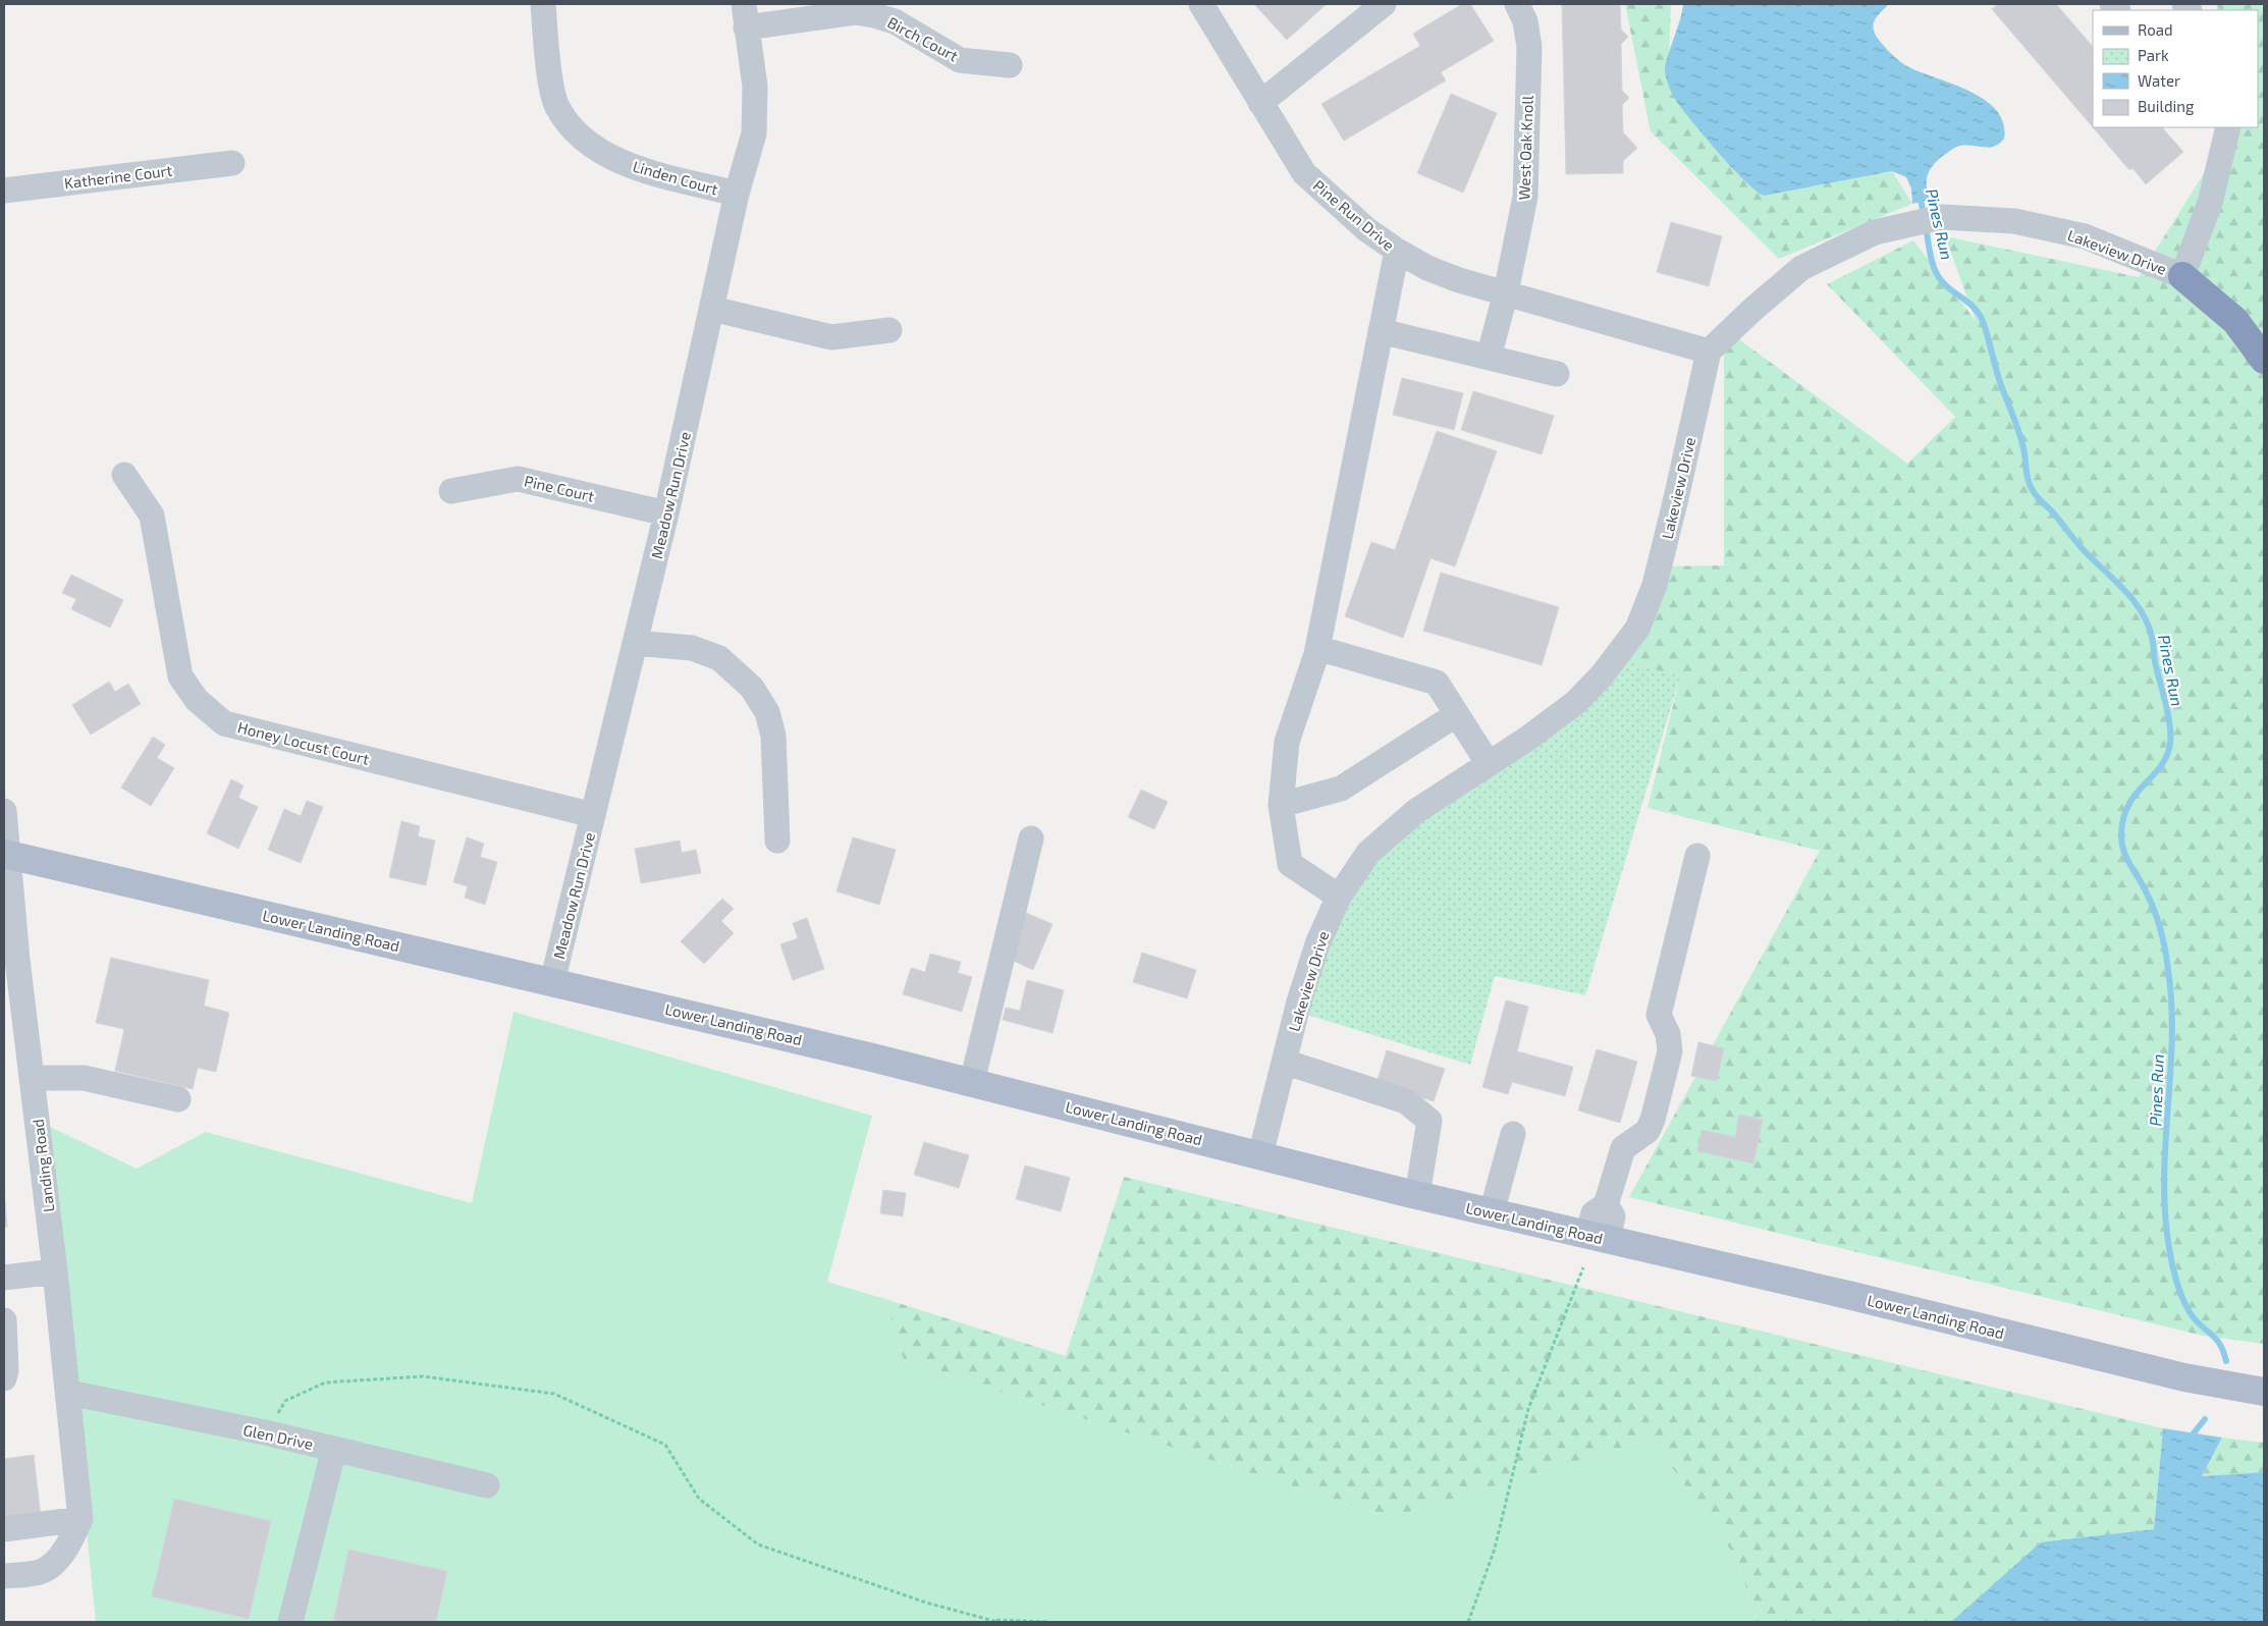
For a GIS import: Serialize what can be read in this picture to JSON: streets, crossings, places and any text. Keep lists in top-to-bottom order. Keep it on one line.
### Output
{"streets":{"main road":["Lower Landing Road"],"street":["Birch Court","West Oak Knoll","Katherine Court","Linden Court","Pine Run Drive","Lakeview Drive","Pine Court","Meadow Run Drive","Honey Locust Court","Landing Road","Glen Drive"]},"crossings":[["Birch Court","Meadow Run Drive"],["West Oak Knoll","Pine Run Drive"],["Linden Court","Meadow Run Drive"],["Pine Run Drive","Lakeview Drive"],["Lakeview Drive","Lower Landing Road"],["Pine Court","Meadow Run Drive"],["Meadow Run Drive","Honey Locust Court"],["Meadow Run Drive","Lower Landing Road"],["Lower Landing Road","Landing Road"],["Landing Road","Glen Drive"]],"water":["Pines Run"],"legend":["Road","Park","Water","Building"]}
